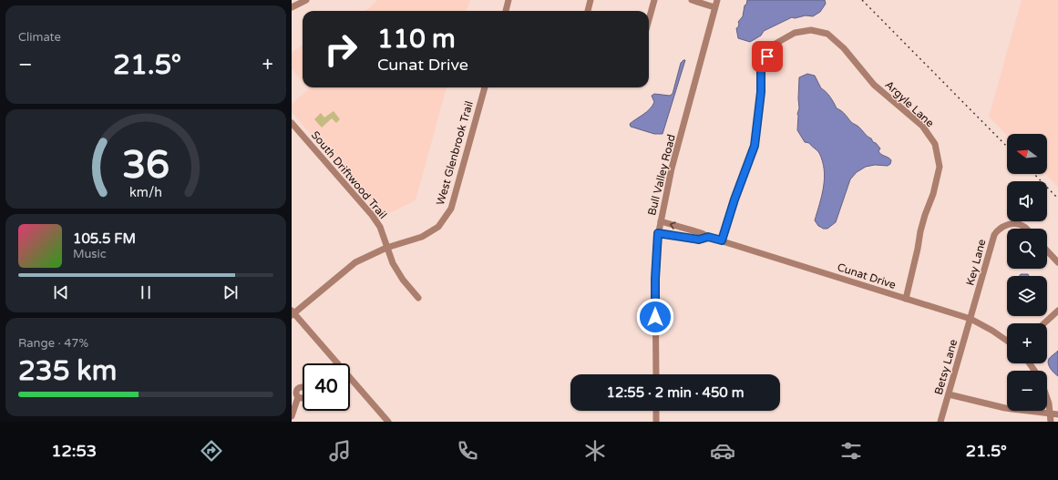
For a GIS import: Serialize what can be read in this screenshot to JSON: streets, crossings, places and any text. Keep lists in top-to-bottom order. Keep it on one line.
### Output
{"streets":{"street":["Argyle Lane","West Glenbrook Trail","South Driftwood Trail","Bull Valley Road","Key Lane","Cunat Drive","Betsy Lane"]},"crossings":[["Argyle Lane","Cunat Drive"],["West Glenbrook Trail","South Driftwood Trail"],["Bull Valley Road","Cunat Drive"],["Key Lane","Cunat Drive"],["Key Lane","Betsy Lane"],["Cunat Drive","Betsy Lane"]],"north":"left","page":{"tile":["Climate",["Range · 47%","235 km"]],"turn":["110 m","Cunat Drive"],"heat":["−","21.5°","+"],"map_buttons":["+","−"],"song":["105.5 FM","Music"],"limit":"40","trip":"12:55 · 2 min · 450 m","tabs":["12:53","21.5°"],"gauge":["36","km/h"]}}
